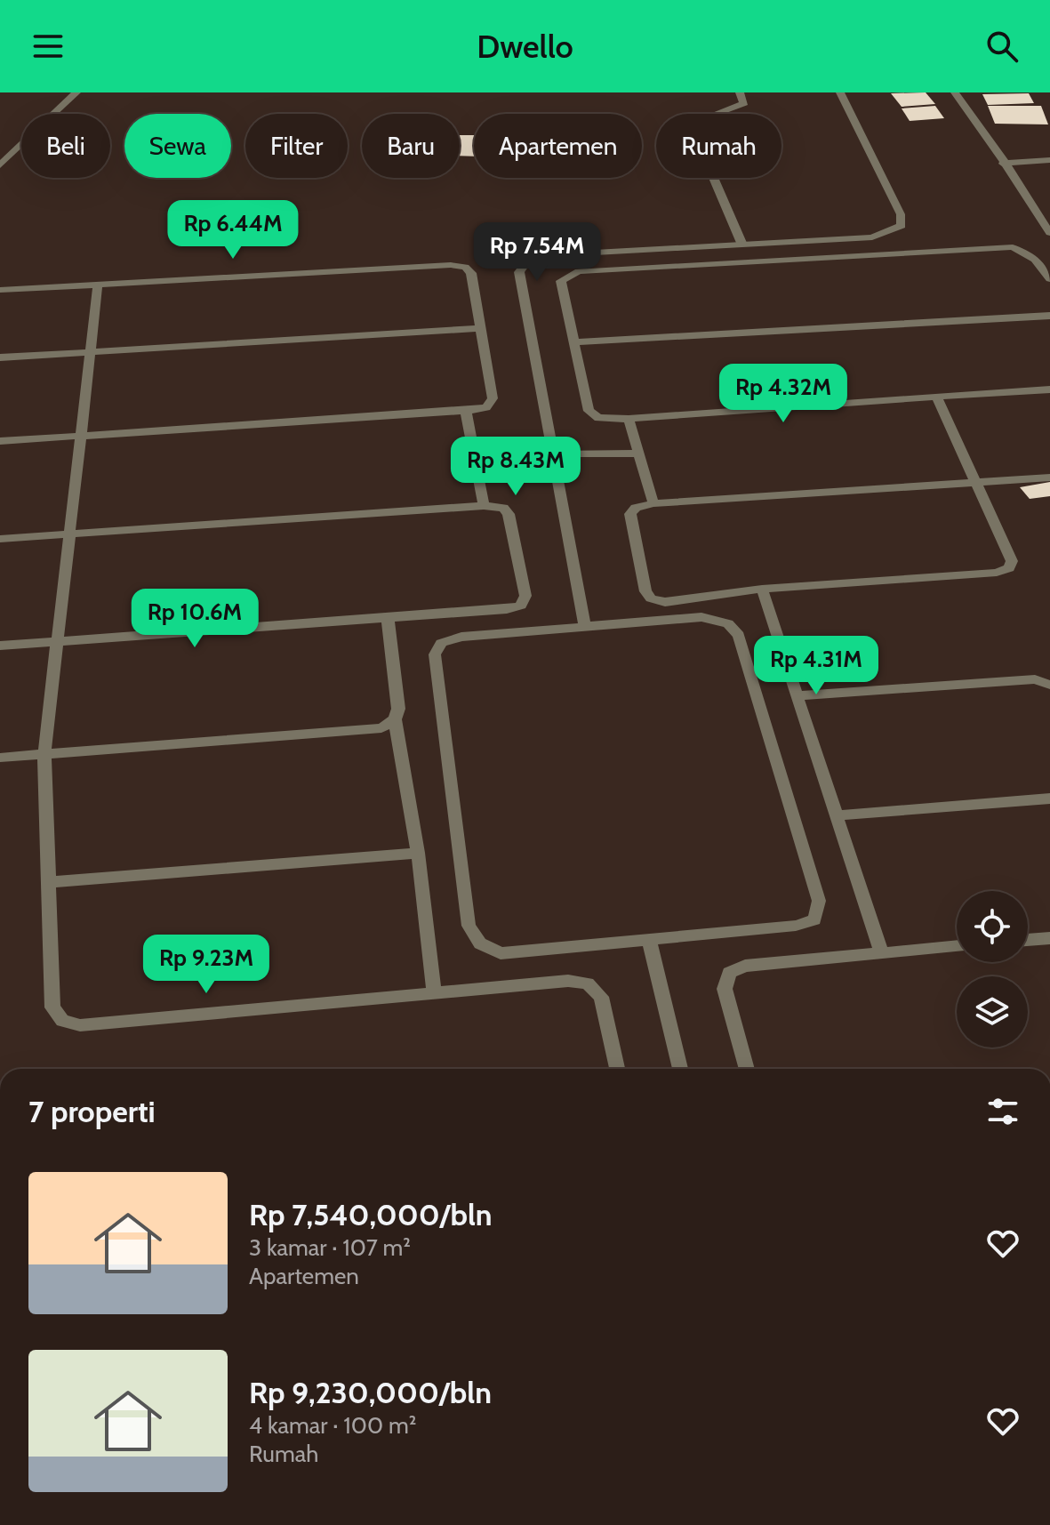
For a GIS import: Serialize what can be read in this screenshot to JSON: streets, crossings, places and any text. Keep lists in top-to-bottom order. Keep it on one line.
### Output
{"page":{"header":"Dwello","chip":["Beli","Sewa","Filter","Baru","Apartemen","Rumah"],"price":["Rp 6.44M","Rp 7.54M","Rp 4.32M","Rp 8.43M","Rp 10.6M","Rp 4.31M","Rp 9.23M"],"heading":"7 properti","list":[{"name":"Rp 7,540,000/bln","note":"3 kamar · 107 m² · Apartemen"},{"name":"Rp 9,230,000/bln","note":"4 kamar · 100 m² · Rumah"}]}}
